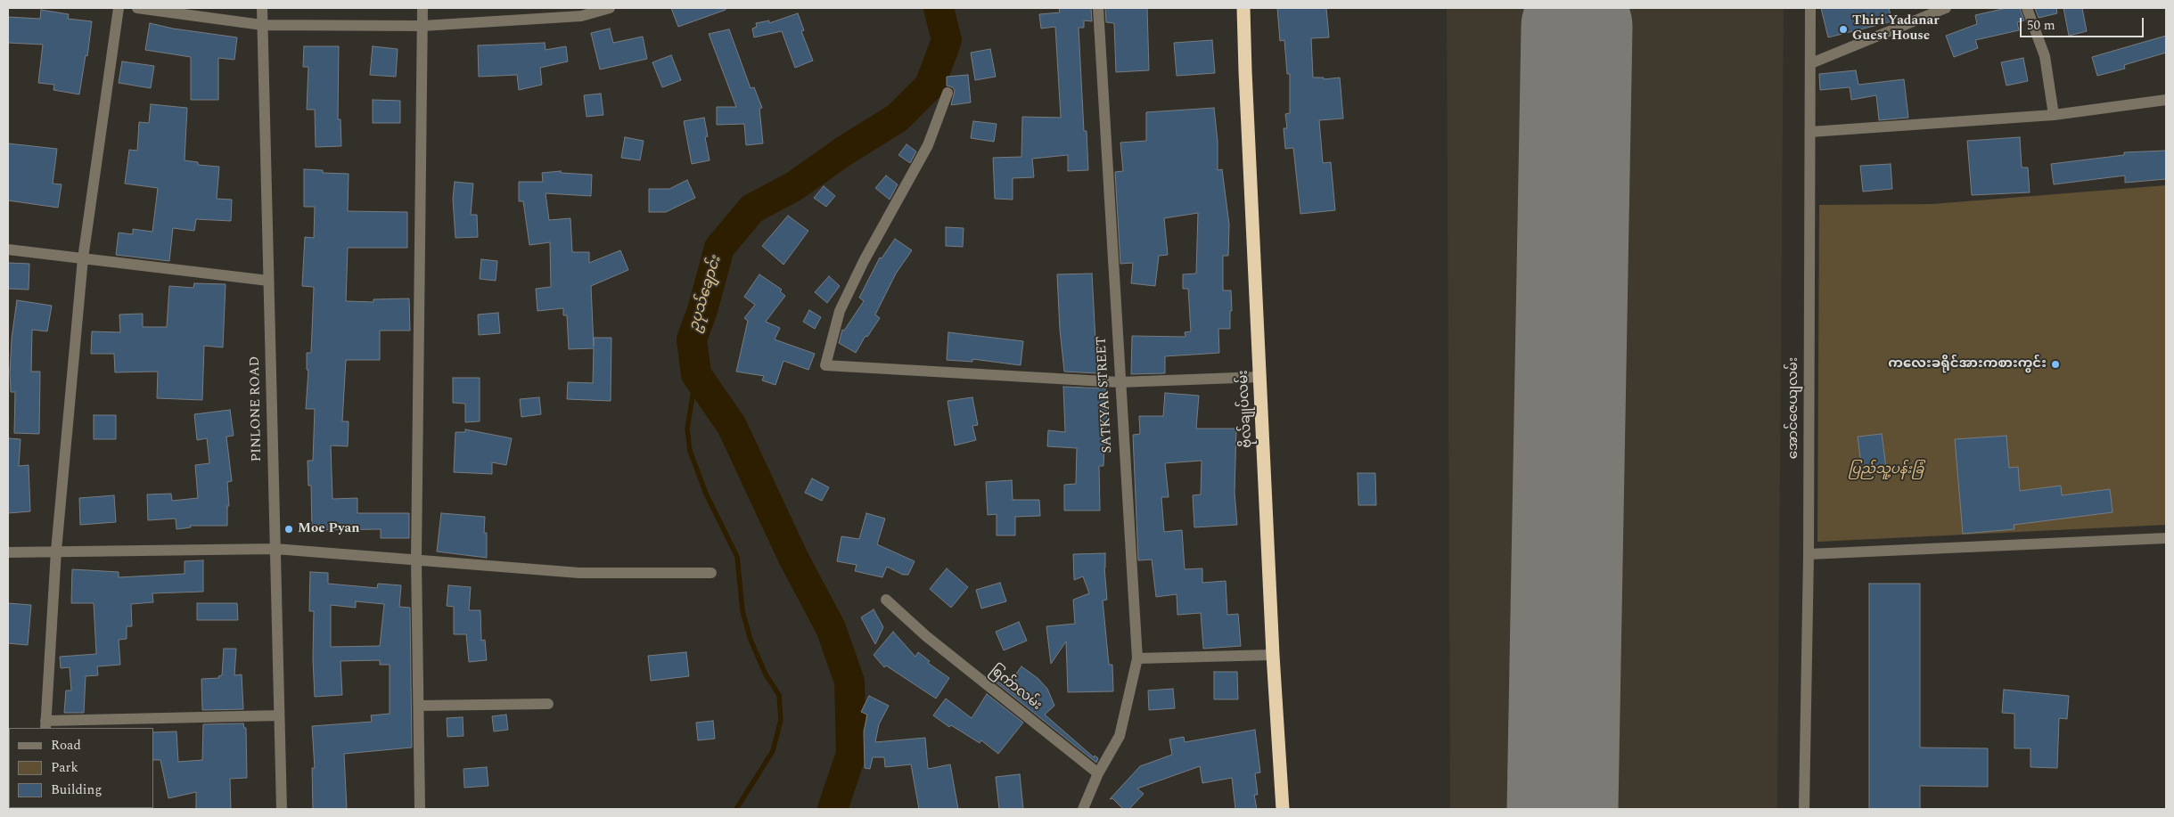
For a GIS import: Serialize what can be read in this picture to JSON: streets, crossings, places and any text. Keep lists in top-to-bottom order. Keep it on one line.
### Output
{"streets":{"highway":["ဗိုလ်ချုပ်လမ်း"],"street":["SATKYAR STREET","အောင်ဇေယျလမ်း","PINLONE ROAD","စြက်ာလမ်း"]},"crossings":[["SATKYAR STREET","စြက်ာလမ်း"]],"water":["ဥပုသ်ချောင်း"],"parks":["ပြည်သူ့ပန်းခြံ"],"places":["Thiri Yadanar Guest House","ကလေးခရိုင်အားကစားကွင်း","Moe Pyan"],"legend":["Road","Park","Building"],"scale_bar":"50 m"}
